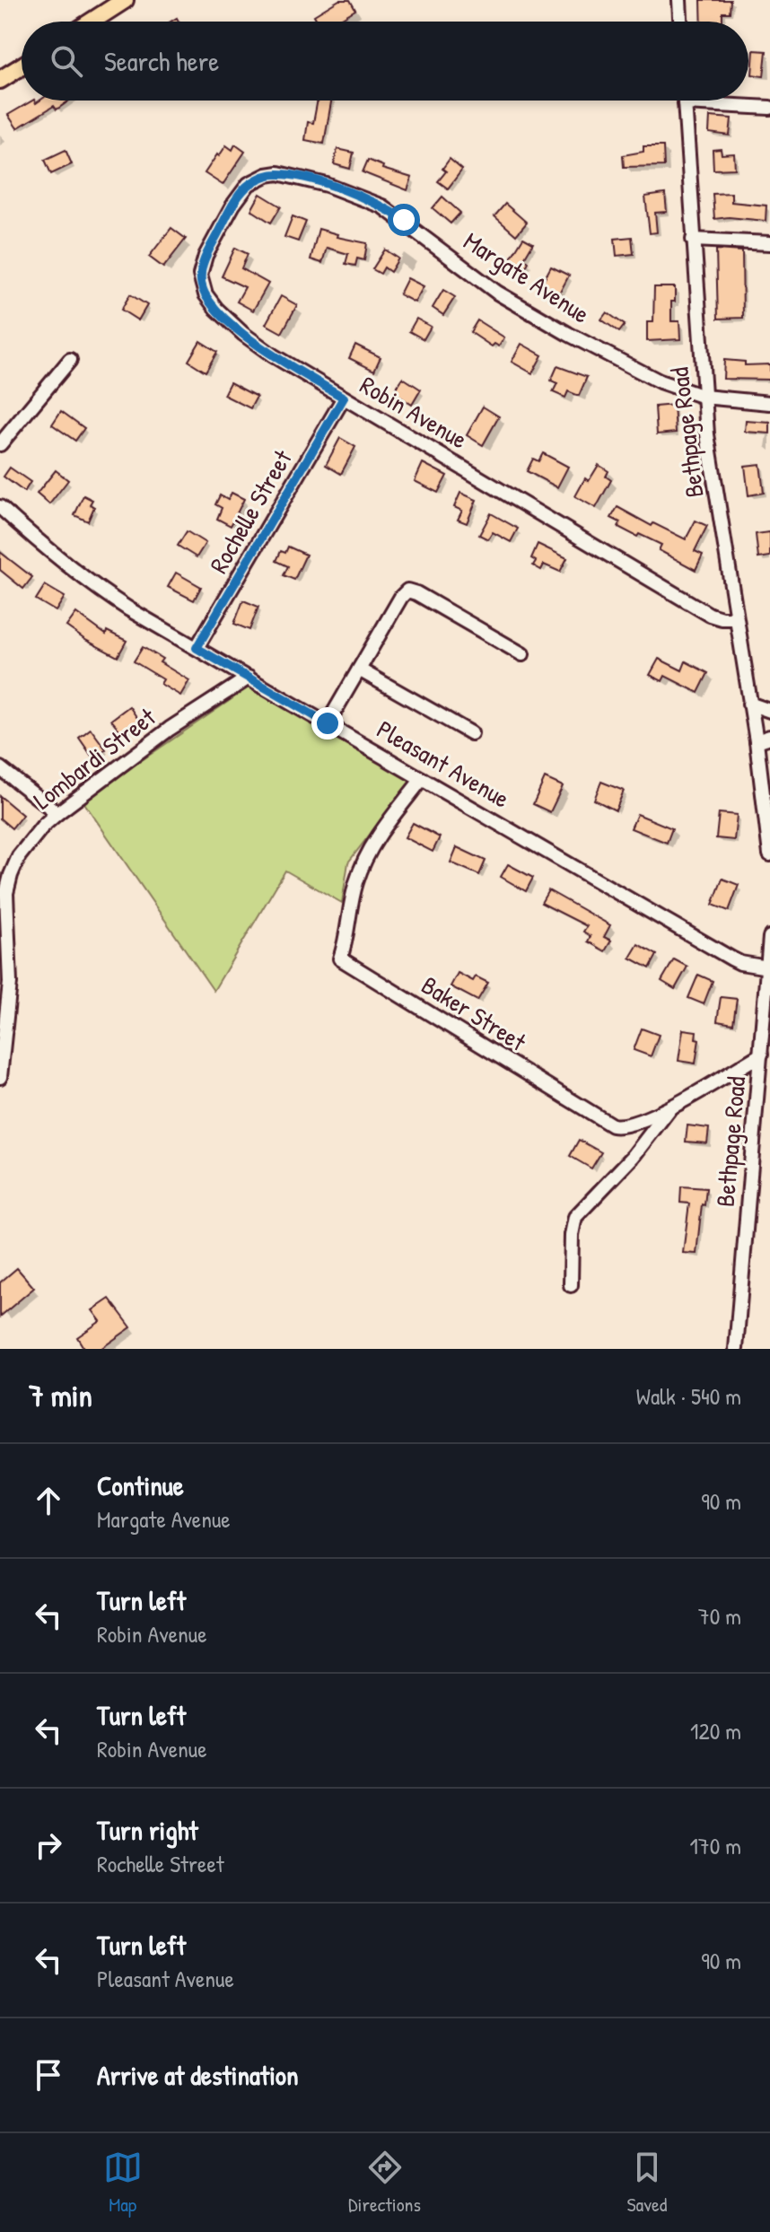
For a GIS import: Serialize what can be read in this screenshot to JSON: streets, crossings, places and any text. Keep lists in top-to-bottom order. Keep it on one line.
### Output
{"streets":{"street":["Margate Avenue","Robin Avenue","Bethpage Road","Rochelle Street","Lombardi Street","Pleasant Avenue","Baker Street"]},"crossings":[["Margate Avenue","Robin Avenue"],["Margate Avenue","Bethpage Road"],["Robin Avenue","Bethpage Road"],["Robin Avenue","Rochelle Street"],["Bethpage Road","Pleasant Avenue"],["Bethpage Road","Baker Street"],["Rochelle Street","Pleasant Avenue"],["Lombardi Street","Pleasant Avenue"],["Pleasant Avenue","Baker Street"]],"page":{"search":"Search here","heading":["7 min","Walk · 540 m"],"list":[["Continue","Margate Avenue","90 m"],["Turn left","Robin Avenue","70 m"],["Turn left","Robin Avenue","120 m"],["Turn right","Rochelle Street","170 m"],["Turn left","Pleasant Avenue","90 m"],"Arrive at destination"],"nav":["Map","Directions","Saved"]}}
